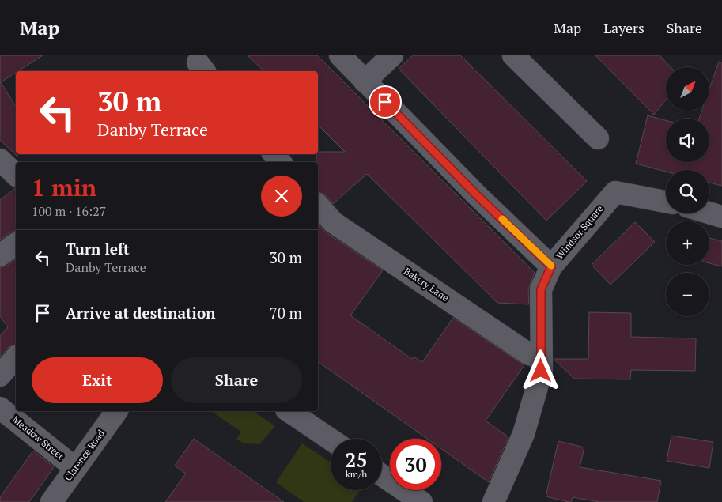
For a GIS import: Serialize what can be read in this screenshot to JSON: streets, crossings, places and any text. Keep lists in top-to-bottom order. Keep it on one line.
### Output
{"streets":{"street":["Windsor Square","Bakery Lane","Meadow Street","Clarence Road"]},"crossings":[["Windsor Square","Bakery Lane"],["Meadow Street","Clarence Road"]],"north":"top right","page":{"header":"Map","nav":["Map","Layers","Share"],"map_buttons":["+","−"],"turn":["30 m","Danby Terrace"],"heading":["1 min","100 m · 16:27"],"list":[{"name":"Turn left","note":"Danby Terrace","value":"30 m"},{"name":"Arrive at destination","value":"70 m"}],"buttons":["Exit","Share"],"speed":"25 km/h","limit":"30"}}
